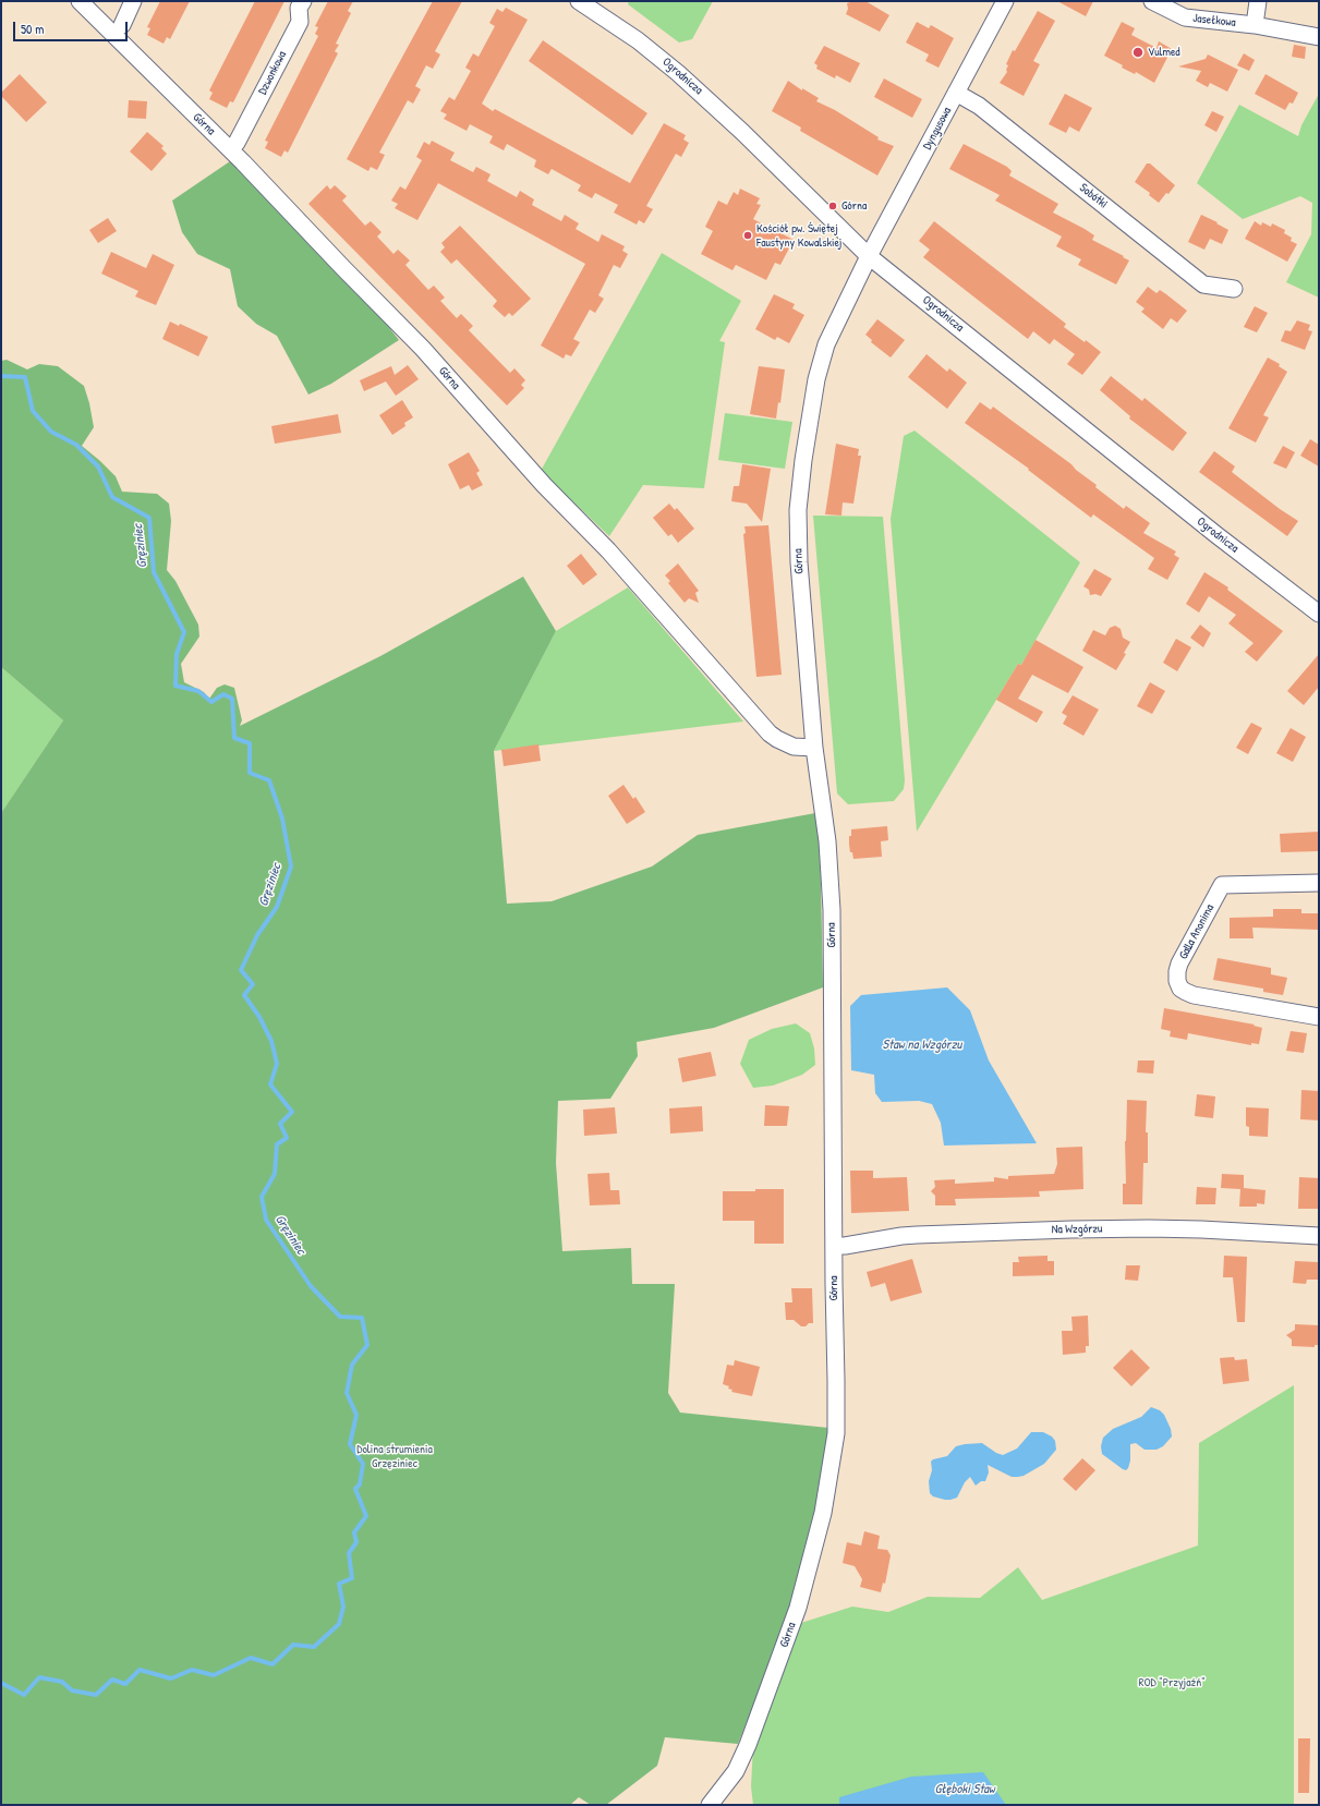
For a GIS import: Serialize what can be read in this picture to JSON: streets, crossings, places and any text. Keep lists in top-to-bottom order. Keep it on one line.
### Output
{"streets":{"street":["Jasełkowa","Dzwonkowa","Ogrodnicza","Górna","Dyngusowa","Sobótki","Galla Anonima","Na Wzgórzu"]},"crossings":[["Ogrodnicza","Górna"],["Ogrodnicza","Dyngusowa"],["Górna","Dyngusowa"],["Górna","Na Wzgórzu"],["Dyngusowa","Sobótki"]],"water":["Gręziniec","Staw na Wzgórzu","Głęboki Staw"],"parks":["Dolina strumienia Grzęziniec","ROD \"Przyjaźń\""],"places":["Vulmed","Górna","Kościół pw. Świętej Faustyny Kowalskiej"],"scale_bar":"50 m"}
